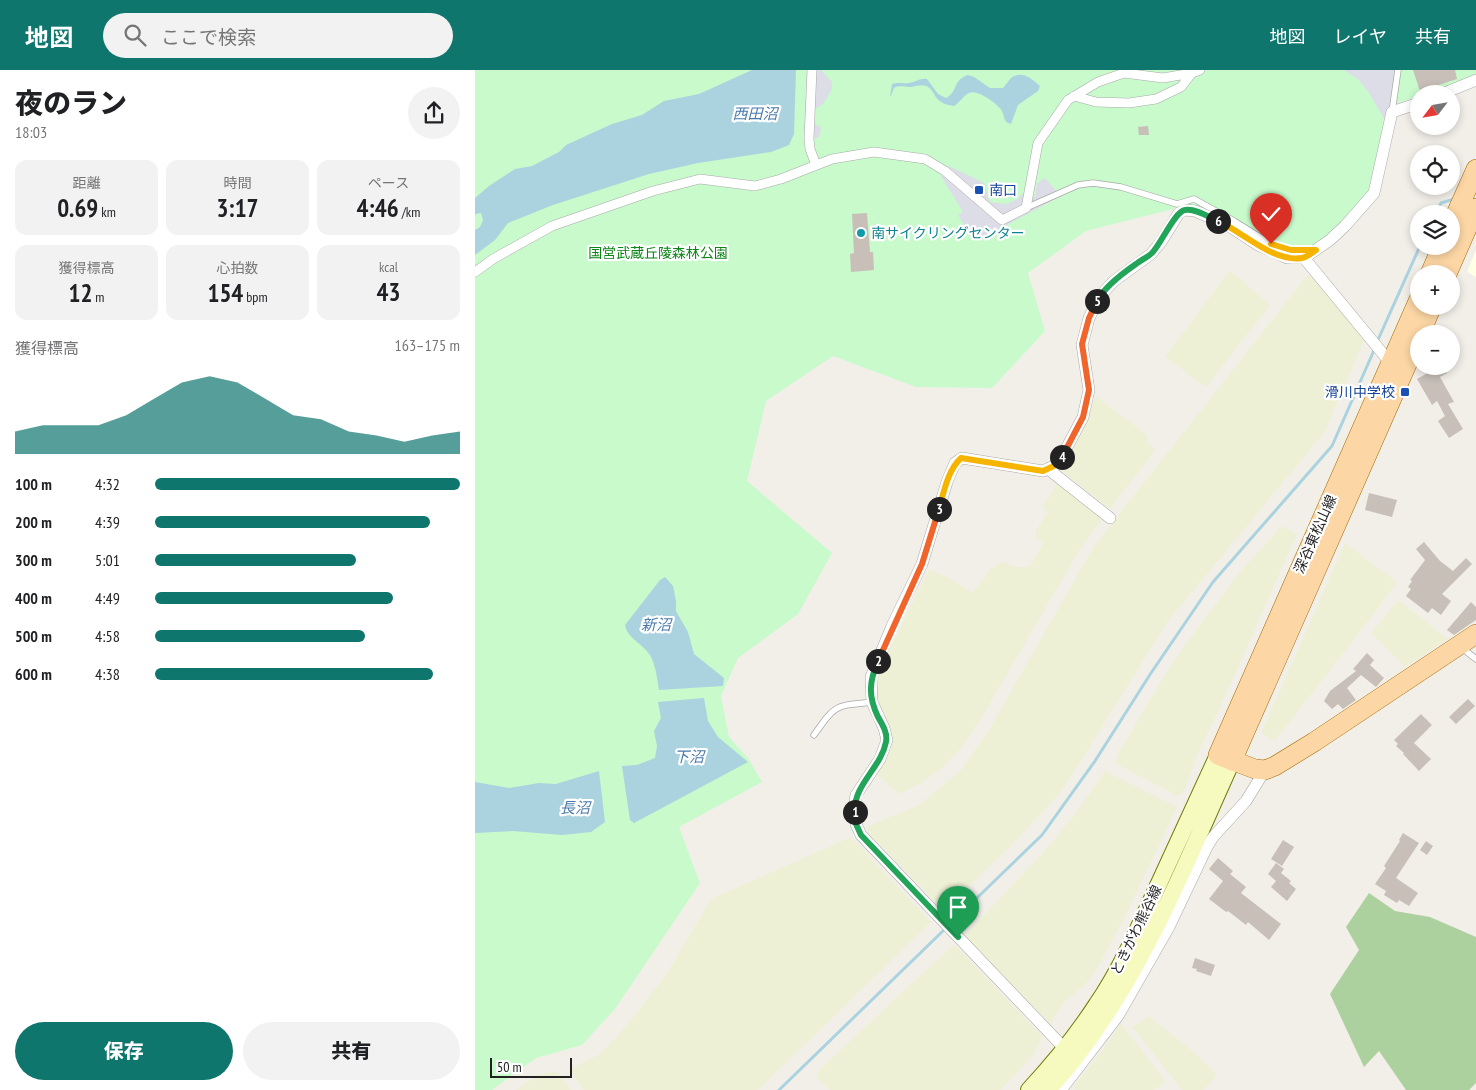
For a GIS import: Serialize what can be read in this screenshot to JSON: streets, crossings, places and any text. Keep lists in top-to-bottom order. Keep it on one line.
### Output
{"streets":{"main road":["深谷東松山線","ときがわ熊谷線"]},"crossings":[["深谷東松山線","ときがわ熊谷線"]],"water":["西田沼","新沼","下沼","長沼"],"parks":["国営武蔵丘陵森林公園"],"places":{"transit":["南口","滑川中学校"],"other":["南サイクリングセンター"]},"scale_bar":"50 m","north":"bottom left","page":{"header":"地図","search":"ここで検索","nav":["地図","レイヤ","共有"],"heading":["夜のラン","18:03"],"map_buttons":["+","−"],"stats":[["距離","0.69 km"],["時間","3:17"],["ペース","4:46 /km"],["獲得標高","12 m"],["心拍数","154 bpm"],["kcal","43"]],"pins":["6","5","4","3","2","1"],"chart":["獲得標高","163–175 m"],"list":[{"name":"100 m","note":"4:32"},{"name":"200 m","note":"4:39"},{"name":"300 m","note":"5:01"},{"name":"400 m","note":"4:49"},{"name":"500 m","note":"4:58"},{"name":"600 m","note":"4:38"}],"buttons":["保存","共有"],"scale":"50 m"}}
